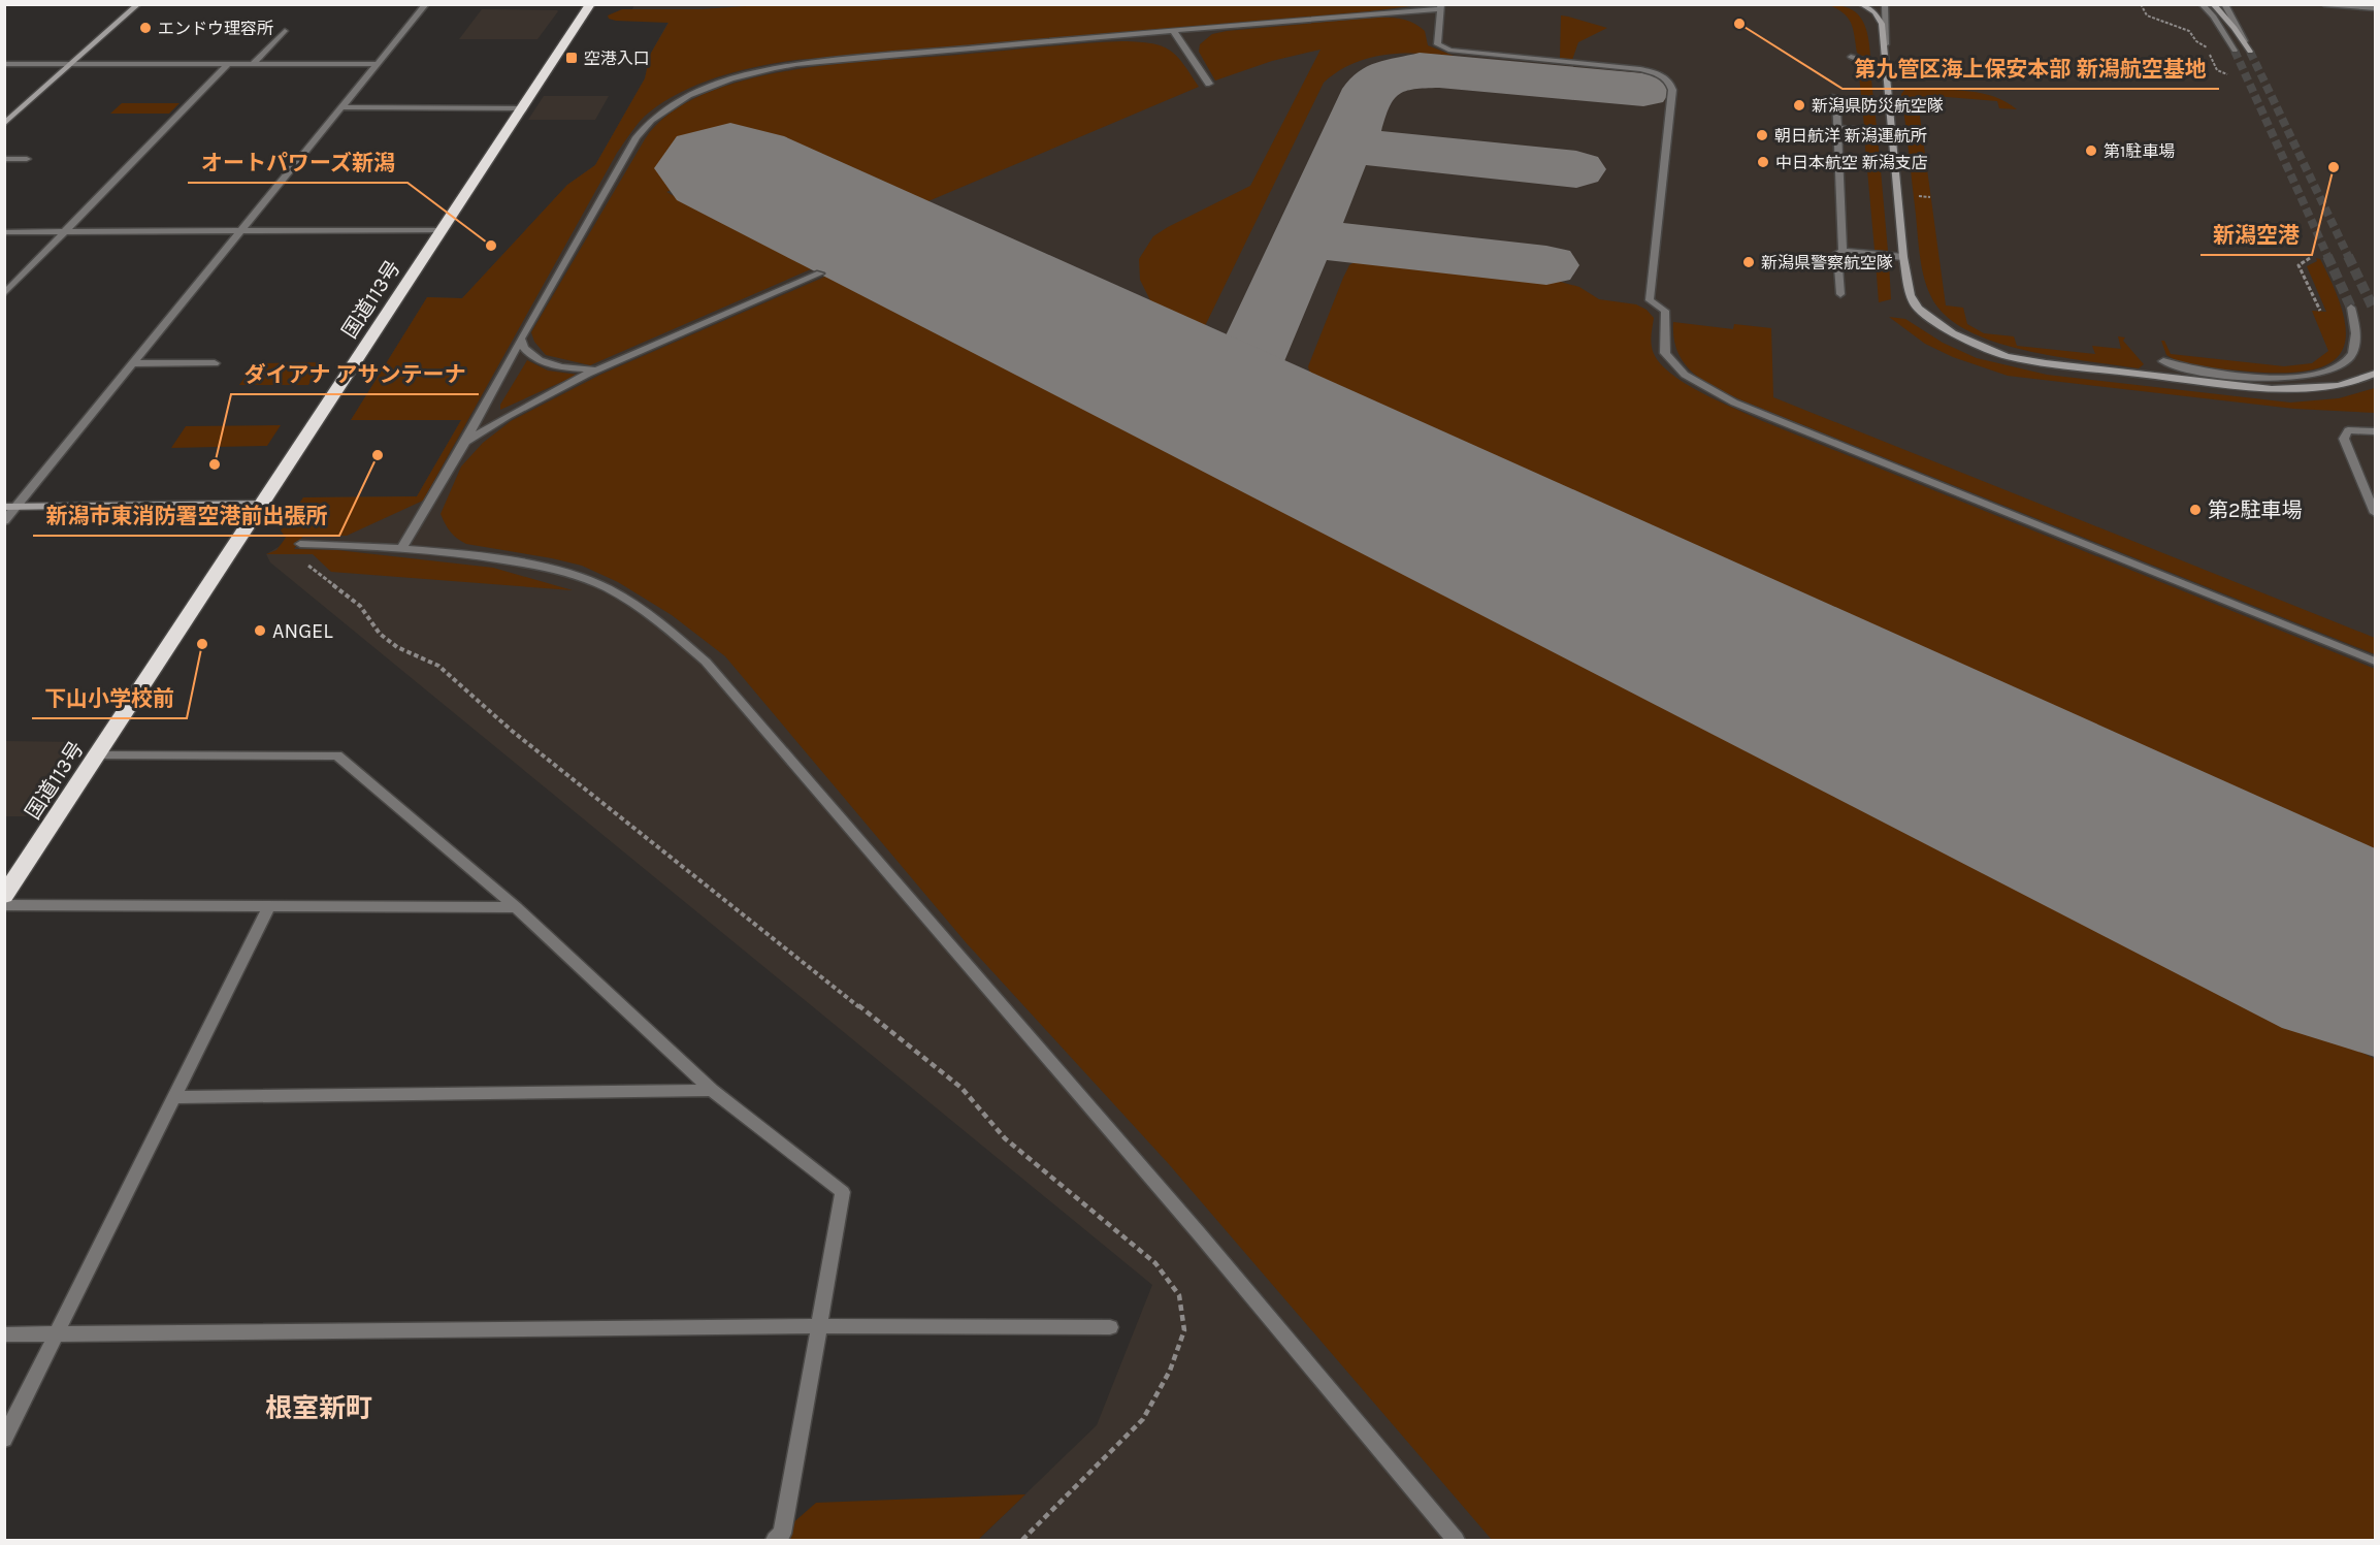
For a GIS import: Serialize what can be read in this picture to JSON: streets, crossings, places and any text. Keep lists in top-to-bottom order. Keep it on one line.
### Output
{"streets":{"highway":["国道113号"]},"districts":["根室新町"],"places":{"other":["第九管区海上保安本部 新潟航空基地","エンドウ理容所","新潟県防災航空隊","朝日航洋 新潟運航所","第1駐車場","中日本航空 新潟支店","新潟空港","オートパワーズ新潟","新潟県警察航空隊","新潟市東消防署空港前出張所","ダイアナ アサンテーナ","第2駐車場","ANGEL","下山小学校前"],"transit":["空港入口"]}}
